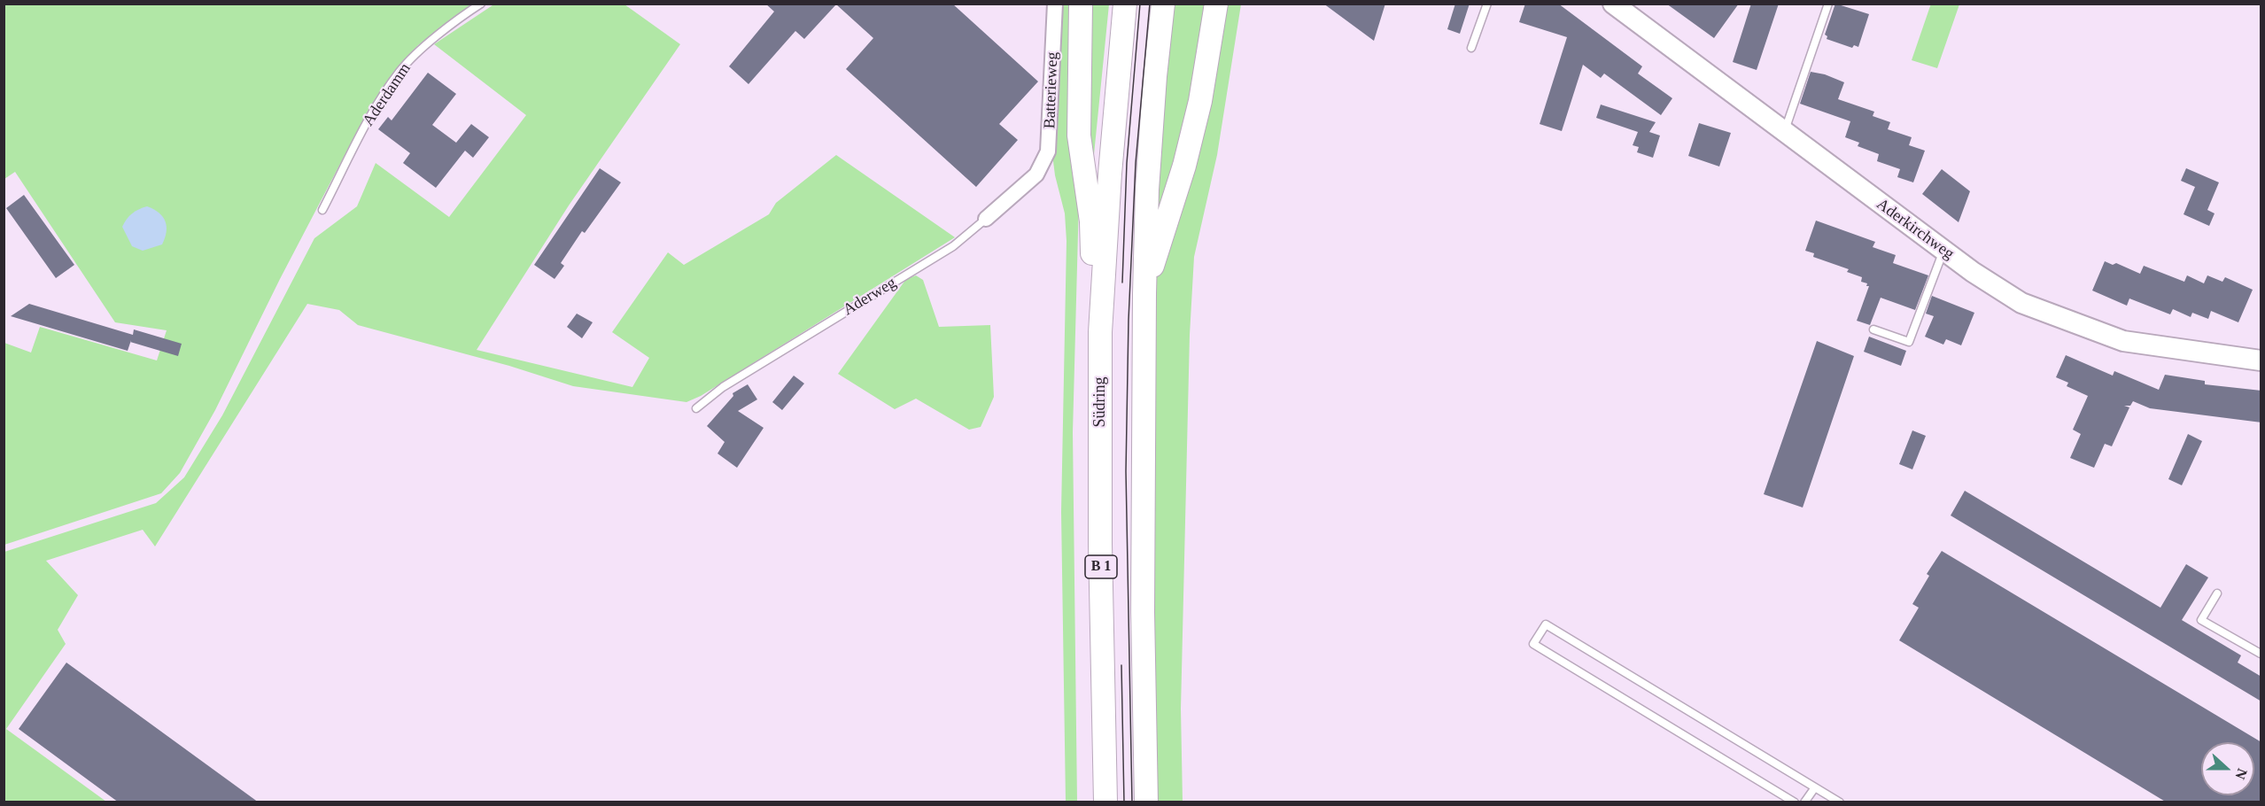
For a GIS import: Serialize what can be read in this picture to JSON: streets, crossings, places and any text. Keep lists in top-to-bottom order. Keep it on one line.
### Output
{"streets":{"main road":["Südring","B 1"],"street":["Batterieweg","Aderkirchweg","Aderweg"],"lane":["Aderdamm"]},"crossings":[["Batterieweg","Aderweg"]],"north":"right"}
